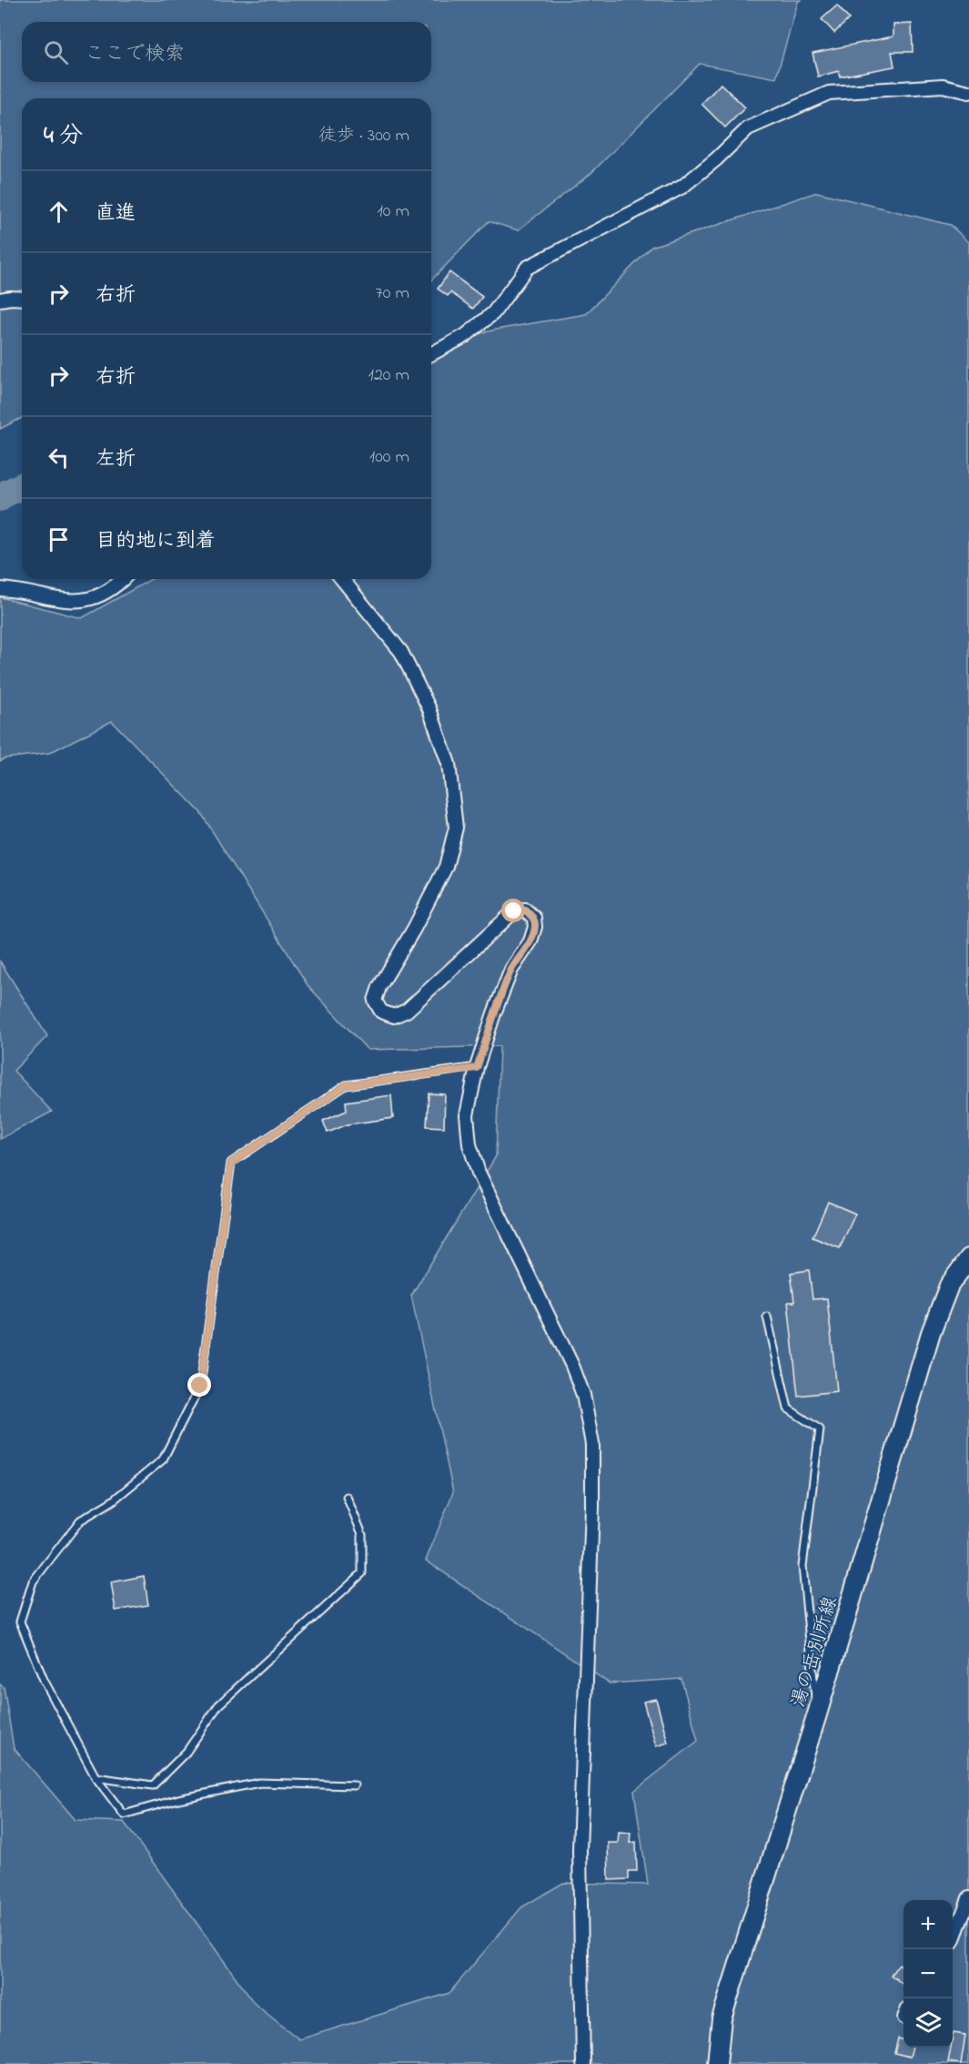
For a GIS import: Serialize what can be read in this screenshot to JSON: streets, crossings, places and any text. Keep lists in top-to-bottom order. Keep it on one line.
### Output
{"streets":{"main road":["湯の岳別所線"]},"page":{"search":"ここで検索","heading":["4 分","徒歩 · 300 m"],"list":[["直進","10 m"],["右折","70 m"],["右折","120 m"],["左折","100 m"],"目的地に到着"],"map_buttons":["+","−"]}}
